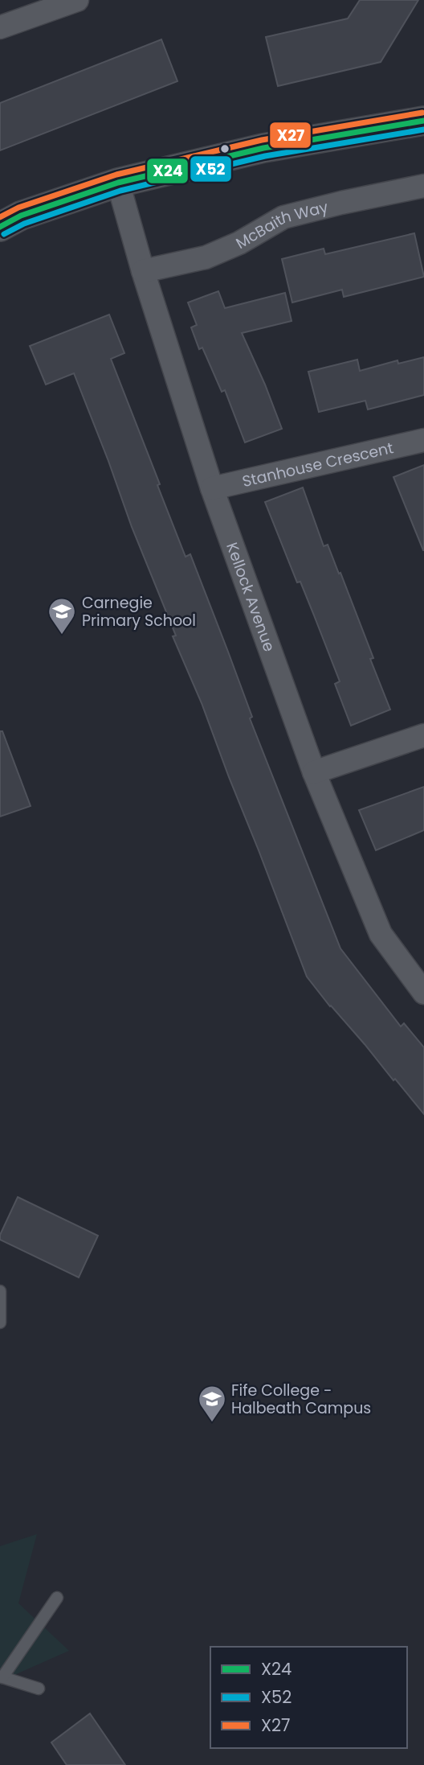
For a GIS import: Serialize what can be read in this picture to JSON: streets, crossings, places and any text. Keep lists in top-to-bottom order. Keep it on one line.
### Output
{"streets":{"street":["McBaith Way","Stanhouse Crescent","Kellock Avenue"]},"crossings":[["McBaith Way","Kellock Avenue"],["Stanhouse Crescent","Kellock Avenue"]],"places":{"school or university":["Carnegie Primary School","Fife College - Halbeath Campus"]},"lines":["transit line X27","transit line X24","transit line X52"],"legend":["X24","X52","X27"]}
